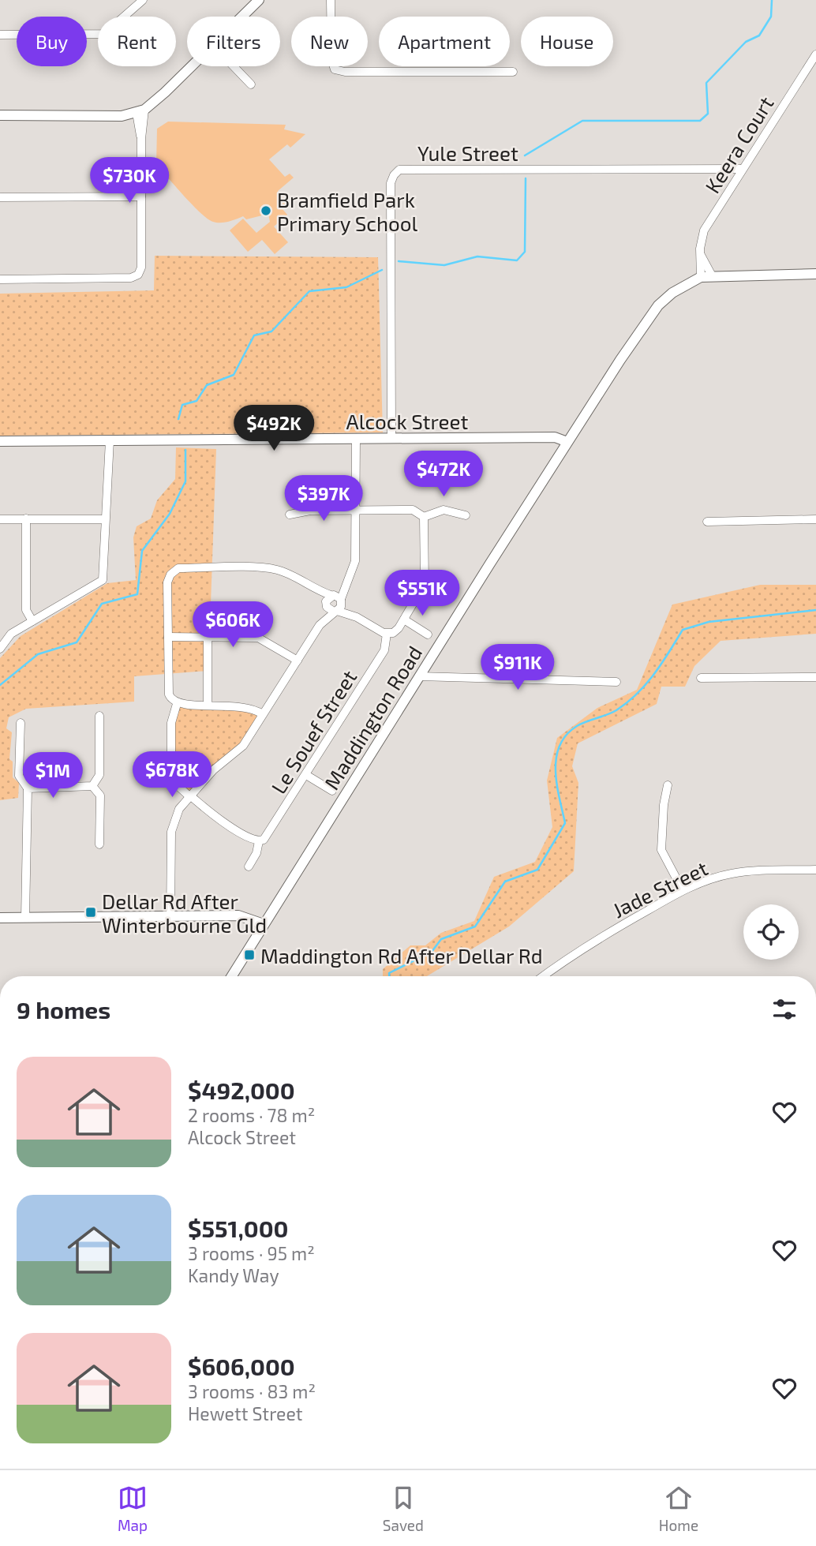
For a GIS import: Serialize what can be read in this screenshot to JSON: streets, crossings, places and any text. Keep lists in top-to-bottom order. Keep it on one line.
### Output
{"streets":{"main road":["Alcock Street","Maddington Road"],"street":["Keera Court","Yule Street","Le Souef Street","Jade Street"]},"crossings":[["Keera Court","Yule Street"],["Keera Court","Maddington Road"],["Yule Street","Alcock Street"],["Alcock Street","Maddington Road"]],"places":{"other":["Bramfield Park Primary School"],"transit":["Dellar Rd After Winterbourne Gld","Maddington Rd After Dellar Rd"]},"page":{"chip":["Buy","Rent","Filters","New","Apartment","House"],"price":["$730K","$492K","$472K","$397K","$551K","$606K","$911K","$678K","$1M"],"heading":"9 homes","list":[{"name":"$492,000","note":"2 rooms · 78 m² · Alcock Street"},{"name":"$551,000","note":"3 rooms · 95 m² · Kandy Way"},{"name":"$606,000","note":"3 rooms · 83 m² · Hewett Street"}],"tabs":["Map","Saved","Home"]}}
